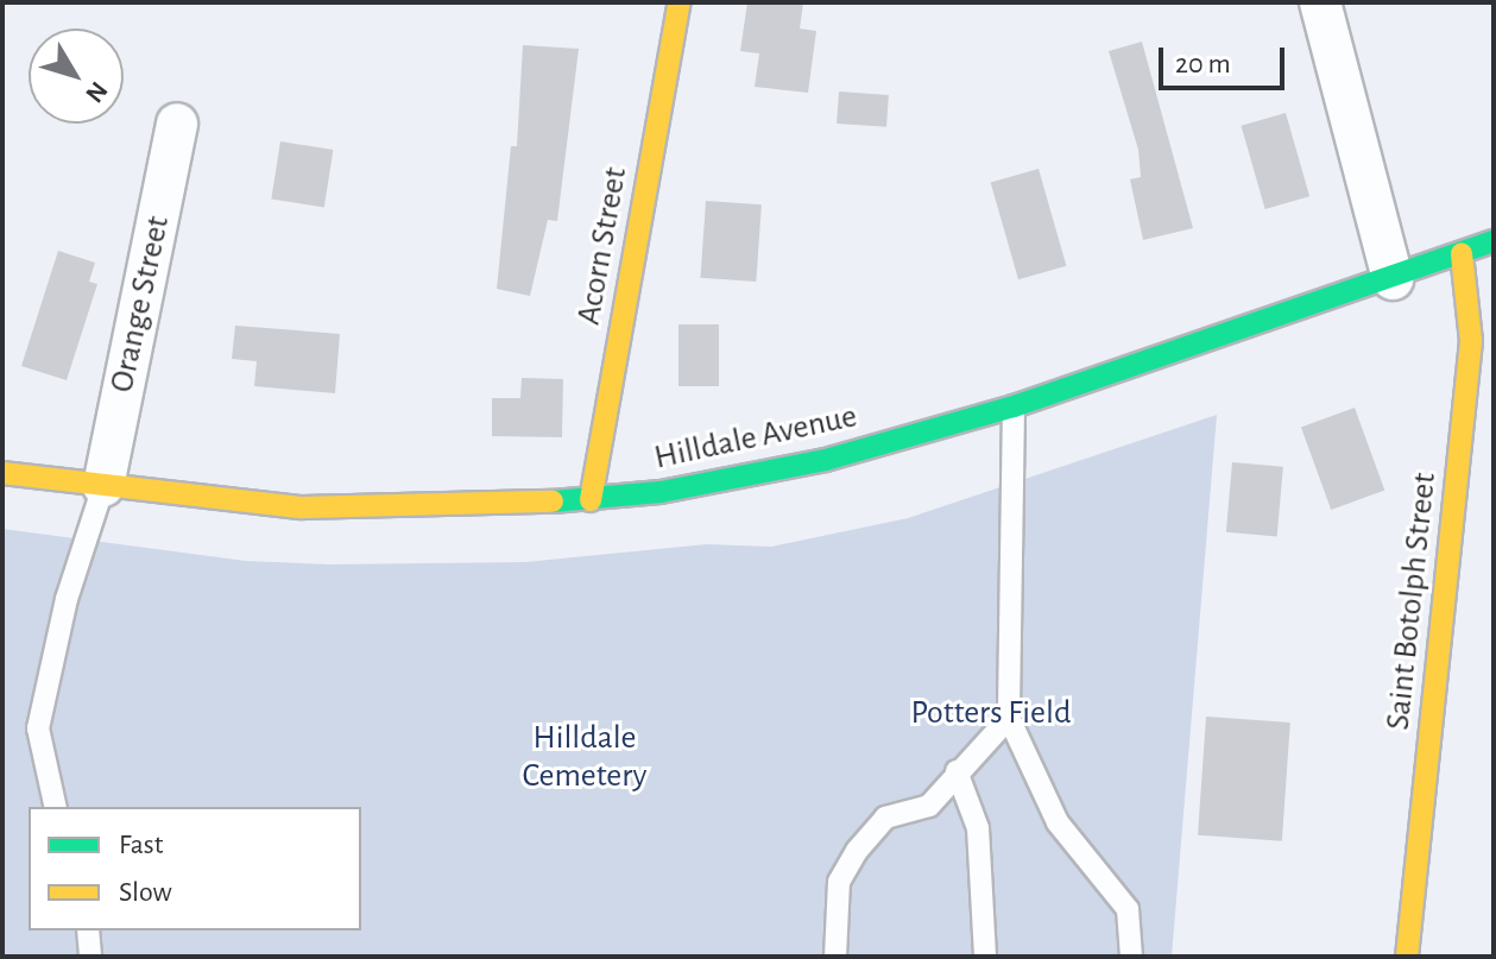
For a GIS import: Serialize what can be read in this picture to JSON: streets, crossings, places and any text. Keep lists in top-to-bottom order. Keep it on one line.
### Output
{"streets":{"main road":["Acorn Street","Hilldale Avenue","Saint Botolph Street"],"street":["Orange Street"]},"crossings":[["Acorn Street","Hilldale Avenue"],["Orange Street","Hilldale Avenue"],["Hilldale Avenue","Saint Botolph Street"]],"parks":["Potters Field","Hilldale Cemetery"],"legend":["Fast","Slow"],"scale_bar":"20 m","north":"bottom right"}
